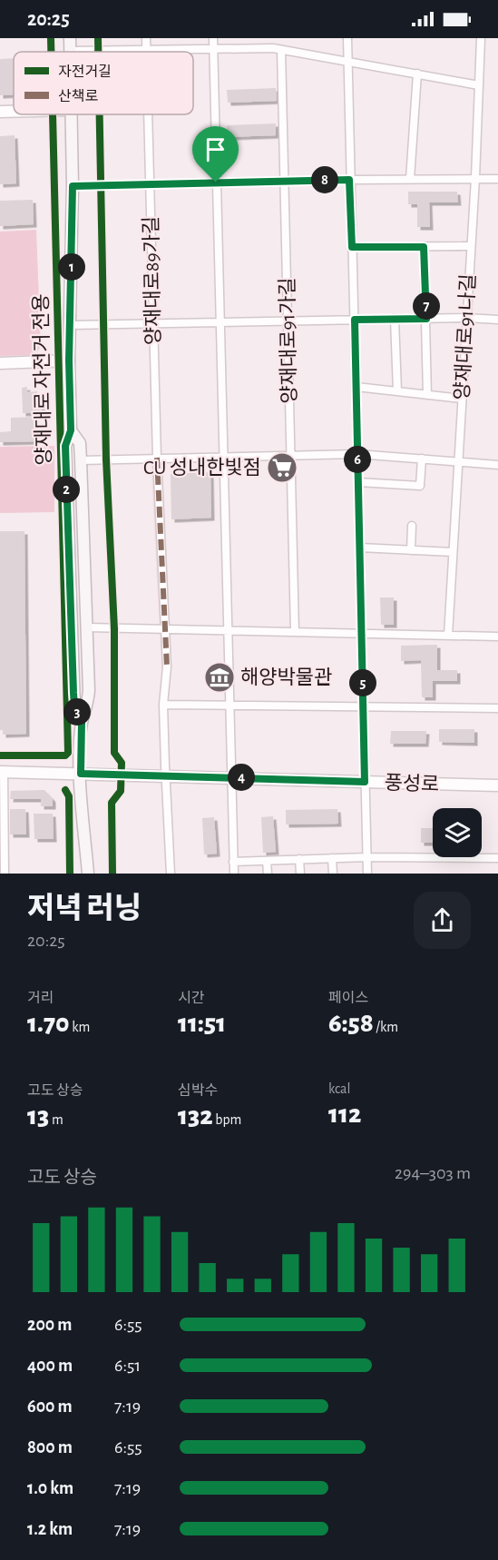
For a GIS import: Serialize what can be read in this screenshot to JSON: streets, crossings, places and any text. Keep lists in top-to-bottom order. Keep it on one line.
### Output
{"streets":{"street":["양재대로89가길","양재대로91나길","양재대로91가길","풍성로"],"cycle path":["양재대로 자전거 전용"]},"crossings":[["양재대로89가길","풍성로"]],"places":{"supermarket":["CU 성내한빛점"],"museum":["해양박물관"]},"legend":["자전거길","산책로"],"page":{"status":"20:25","pins":["8","1","7","6","2","5","3","4"],"heading":["저녁 러닝","20:25"],"stats":[["거리","1.70 km"],["시간","11:51"],["페이스","6:58 /km"],["고도 상승","13 m"],["심박수","132 bpm"],["kcal","112"]],"chart":["고도 상승","294–303 m"],"list":[{"name":"200 m","note":"6:55"},{"name":"400 m","note":"6:51"},{"name":"600 m","note":"7:19"},{"name":"800 m","note":"6:55"},{"name":"1.0 km","note":"7:19"},{"name":"1.2 km","note":"7:19"}]}}
